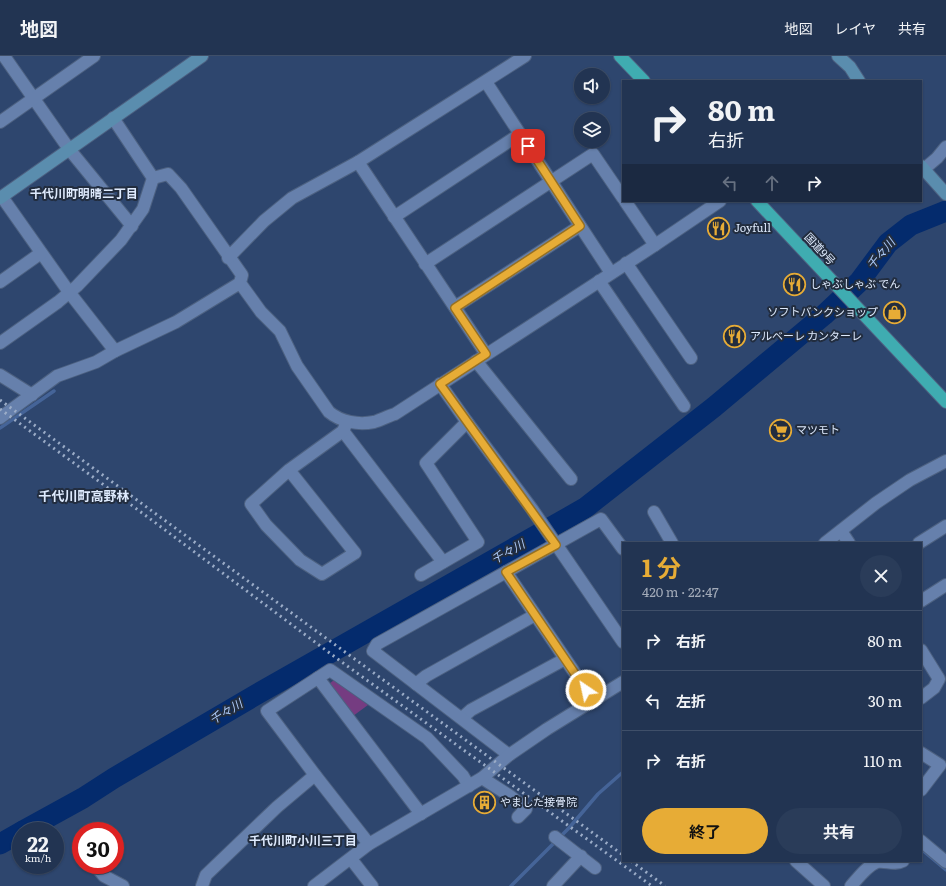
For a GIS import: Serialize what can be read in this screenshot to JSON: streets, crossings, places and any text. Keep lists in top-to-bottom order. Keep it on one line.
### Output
{"streets":{"highway":["国道9号"]},"districts":["千代川町明晴二丁目","千代川町高野林","千代川町小川三丁目"],"water":["千々川"],"places":{"restaurant":["Joyfull","しゃぶしゃぶ でん","アルベーレ カンターレ"],"shop":["ソフトバンクショップ"],"supermarket":["マツモト"],"building":["やました接骨院"]},"page":{"header":"地図","nav":["地図","レイヤ","共有"],"turn":["80 m","右折"],"heading":["1 分","420 m · 22:47"],"list":[{"name":"右折","value":"80 m"},{"name":"左折","value":"30 m"},{"name":"右折","value":"110 m"}],"buttons":["終了","共有"],"speed":"22 km/h","limit":"30"}}
